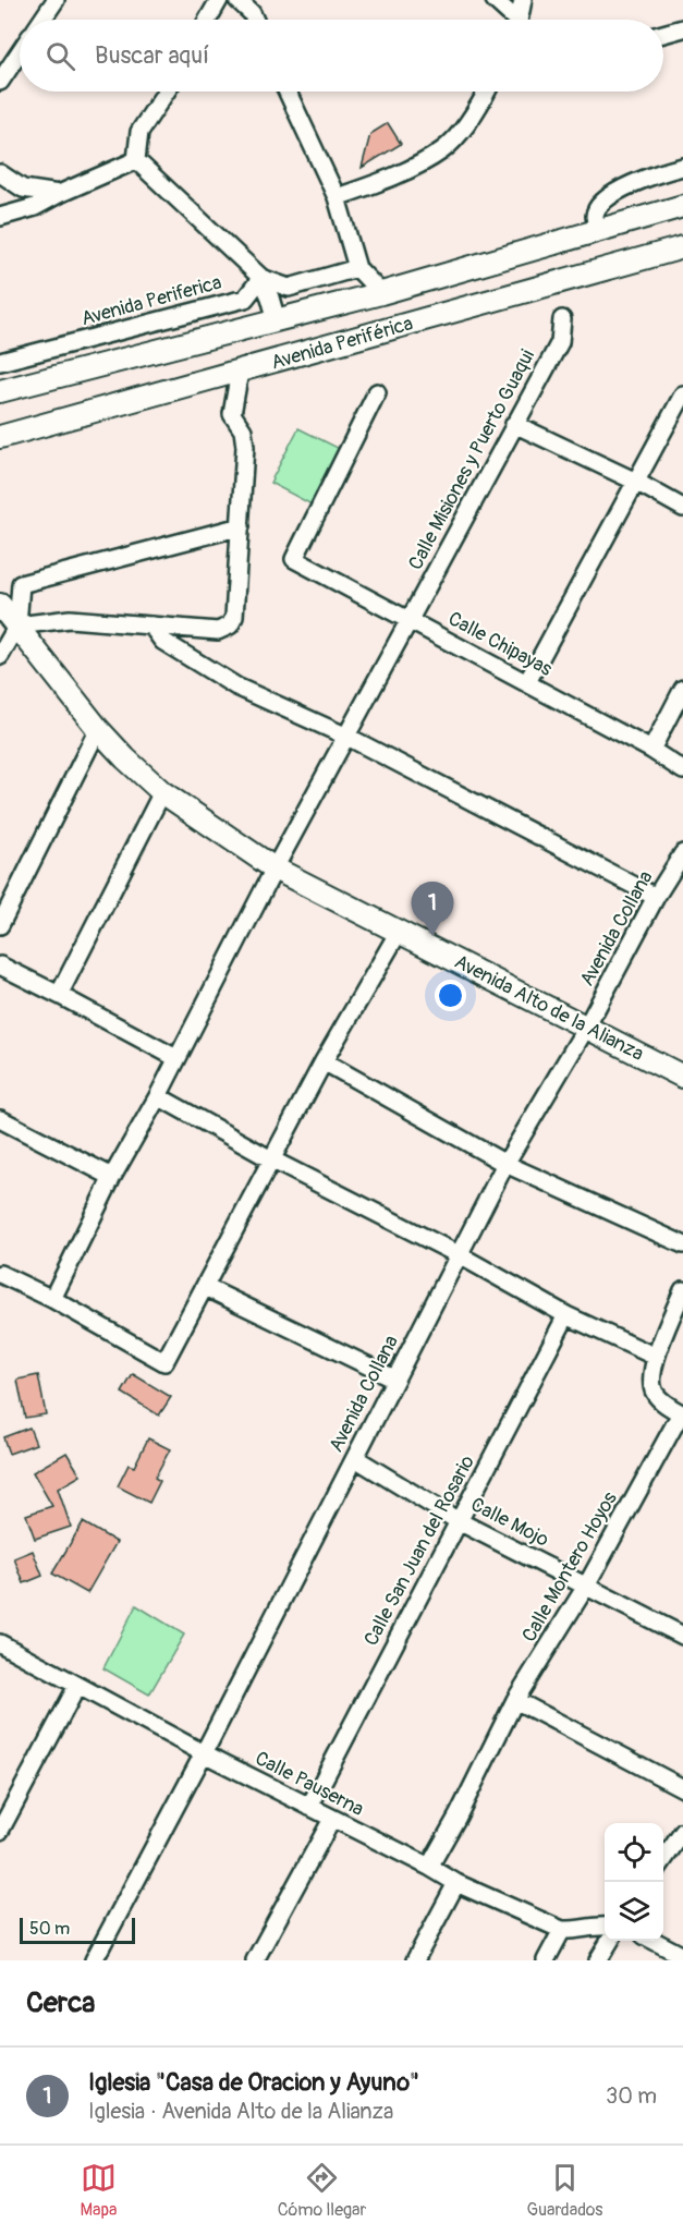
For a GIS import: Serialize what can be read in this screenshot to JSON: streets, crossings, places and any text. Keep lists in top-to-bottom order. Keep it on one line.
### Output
{"streets":{"street":["Avenida Periferica","Avenida Periférica","Calle Misiones y Puerto Guaqui","Calle Chipayas","Avenida Collana","Avenida Alto de la Alianza","Calle Mojo","Calle San Juan del Rosario","Calle Montero Hoyos","Calle Pauserna"]},"crossings":[["Calle Misiones y Puerto Guaqui","Calle Chipayas"],["Calle Misiones y Puerto Guaqui","Avenida Alto de la Alianza"],["Avenida Collana","Avenida Alto de la Alianza"],["Avenida Collana","Calle Mojo"],["Avenida Collana","Calle Pauserna"],["Calle Mojo","Calle San Juan del Rosario"],["Calle Mojo","Calle Montero Hoyos"],["Calle San Juan del Rosario","Calle Pauserna"],["Calle Montero Hoyos","Calle Pauserna"]],"scale_bar":"50 m","page":{"search":"Buscar aquí","pins":"1","scale":"50 m","heading":"Cerca","list":[{"mark":"1","name":"Iglesia \"Casa de Oracion y Ayuno\"","note":"Iglesia · Avenida Alto de la Alianza","value":"30 m"}],"nav":["Mapa","Cómo llegar","Guardados"]}}
